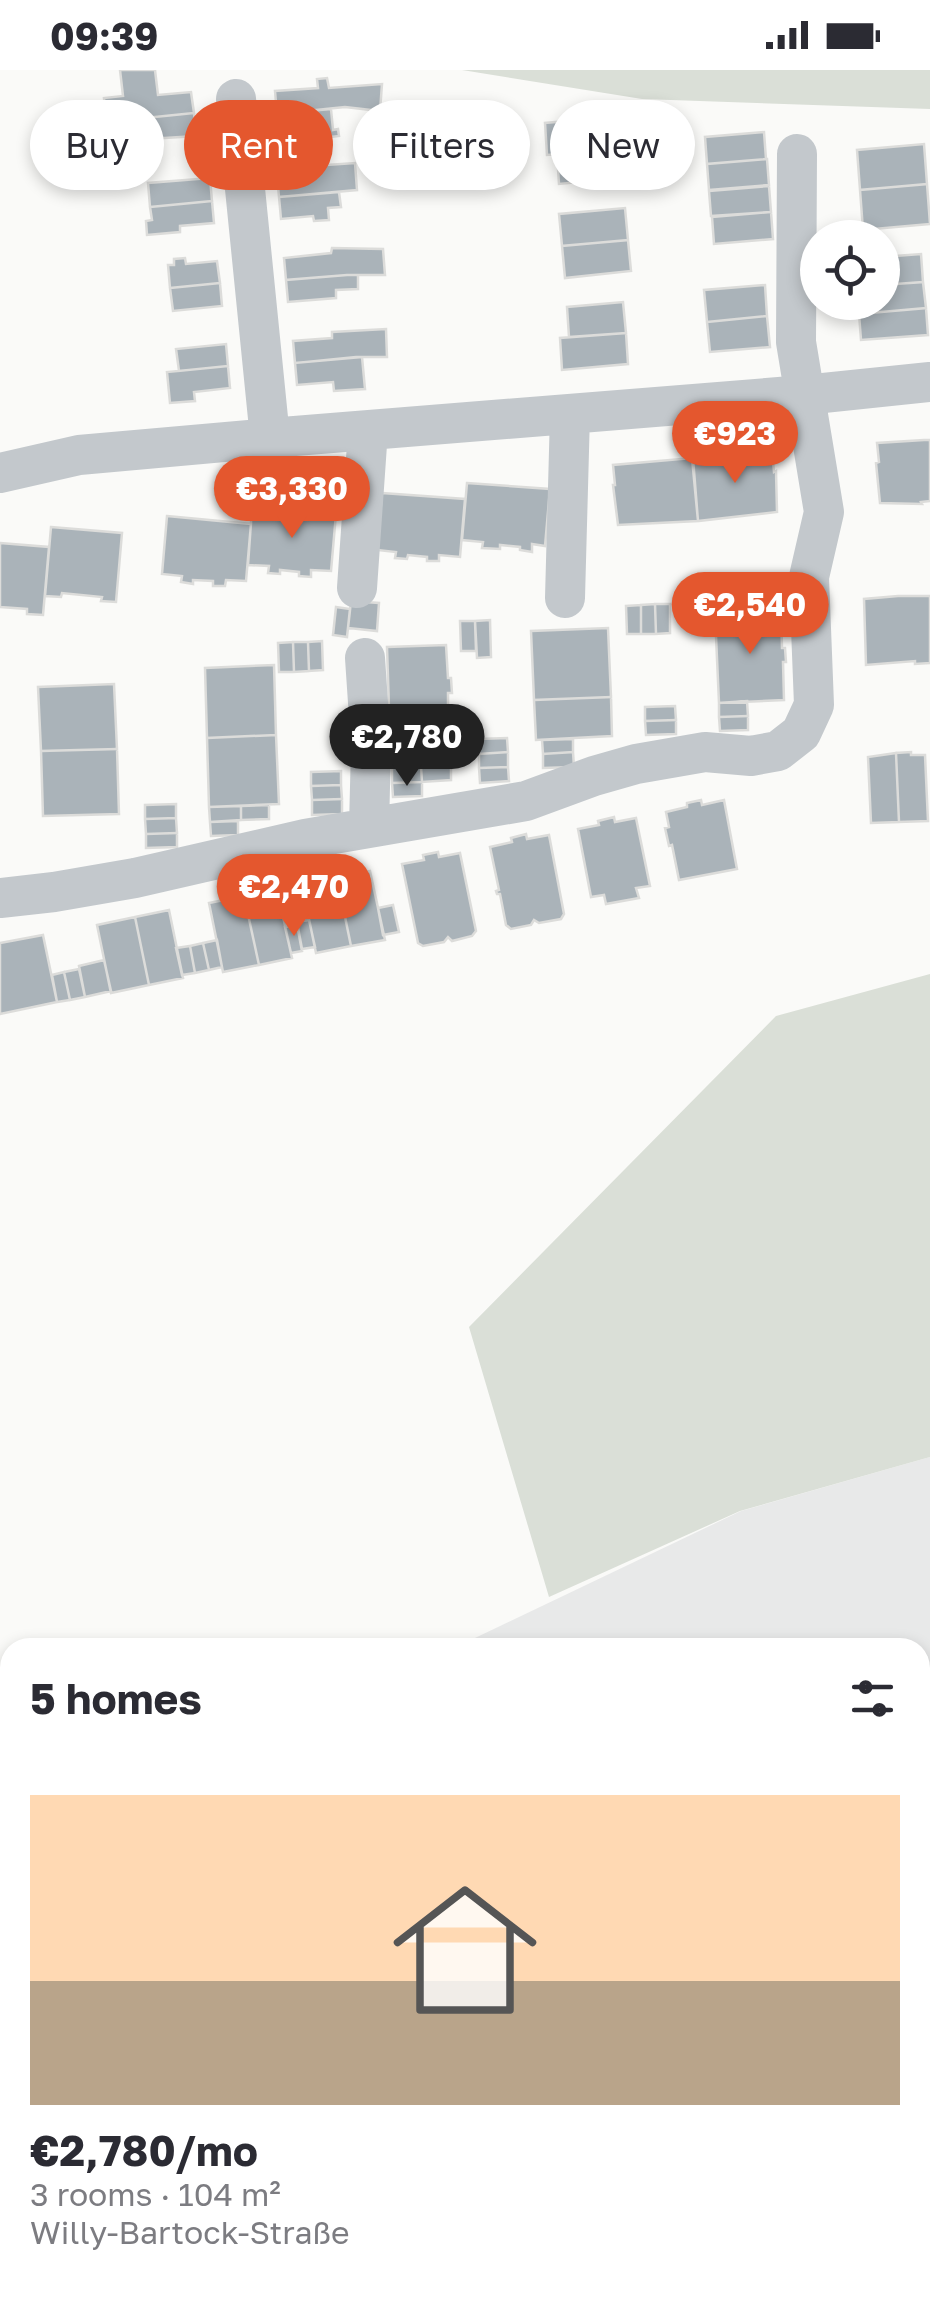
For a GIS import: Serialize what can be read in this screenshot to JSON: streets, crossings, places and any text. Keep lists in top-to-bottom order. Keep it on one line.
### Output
{"page":{"status":"09:39","chip":["Buy","Rent","Filters","New"],"price":["€923","€3,330","€2,540","€2,780","€2,470"],"heading":"5 homes","list":[{"name":"€2,780/mo","note":"3 rooms · 104 m² · Willy-Bartock-Straße"}]}}
